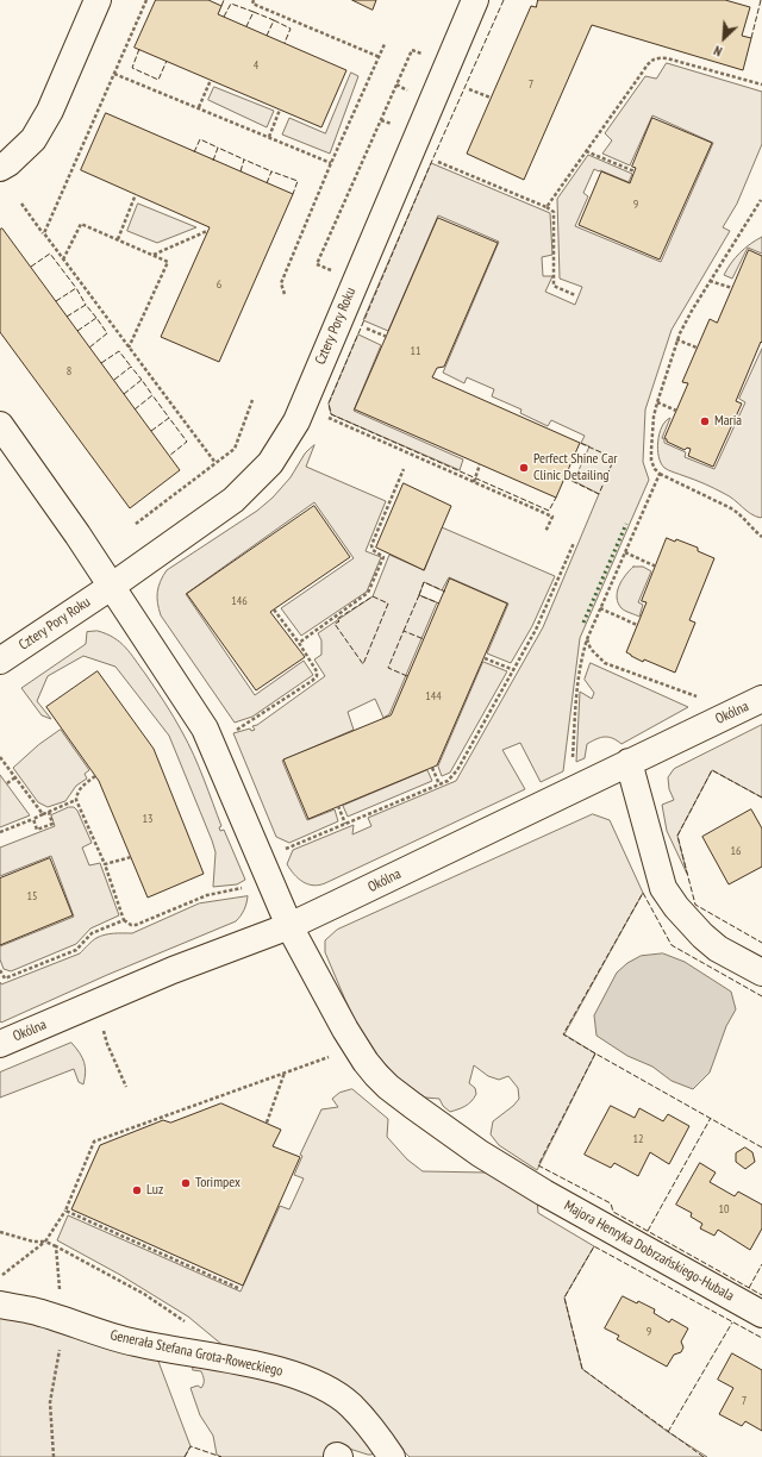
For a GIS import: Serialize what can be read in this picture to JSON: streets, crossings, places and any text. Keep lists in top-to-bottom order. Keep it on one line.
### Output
{"streets":{"street":["Cztery Pory Roku","Okólna","Majora Henryka Dobrzańskiego-Hubala","Generała Stefana Grota-Roweckiego"]},"crossings":[["Cztery Pory Roku","Majora Henryka Dobrzańskiego-Hubala"],["Okólna","Majora Henryka Dobrzańskiego-Hubala"]],"places":["Maria","Perfect Shine Car Clinic Detailing","Torimpex","Luz"],"house_numbers":["4","7","9","6","11","8","146","144","13","16","15","12","10","9","7"],"north":"bottom left"}
